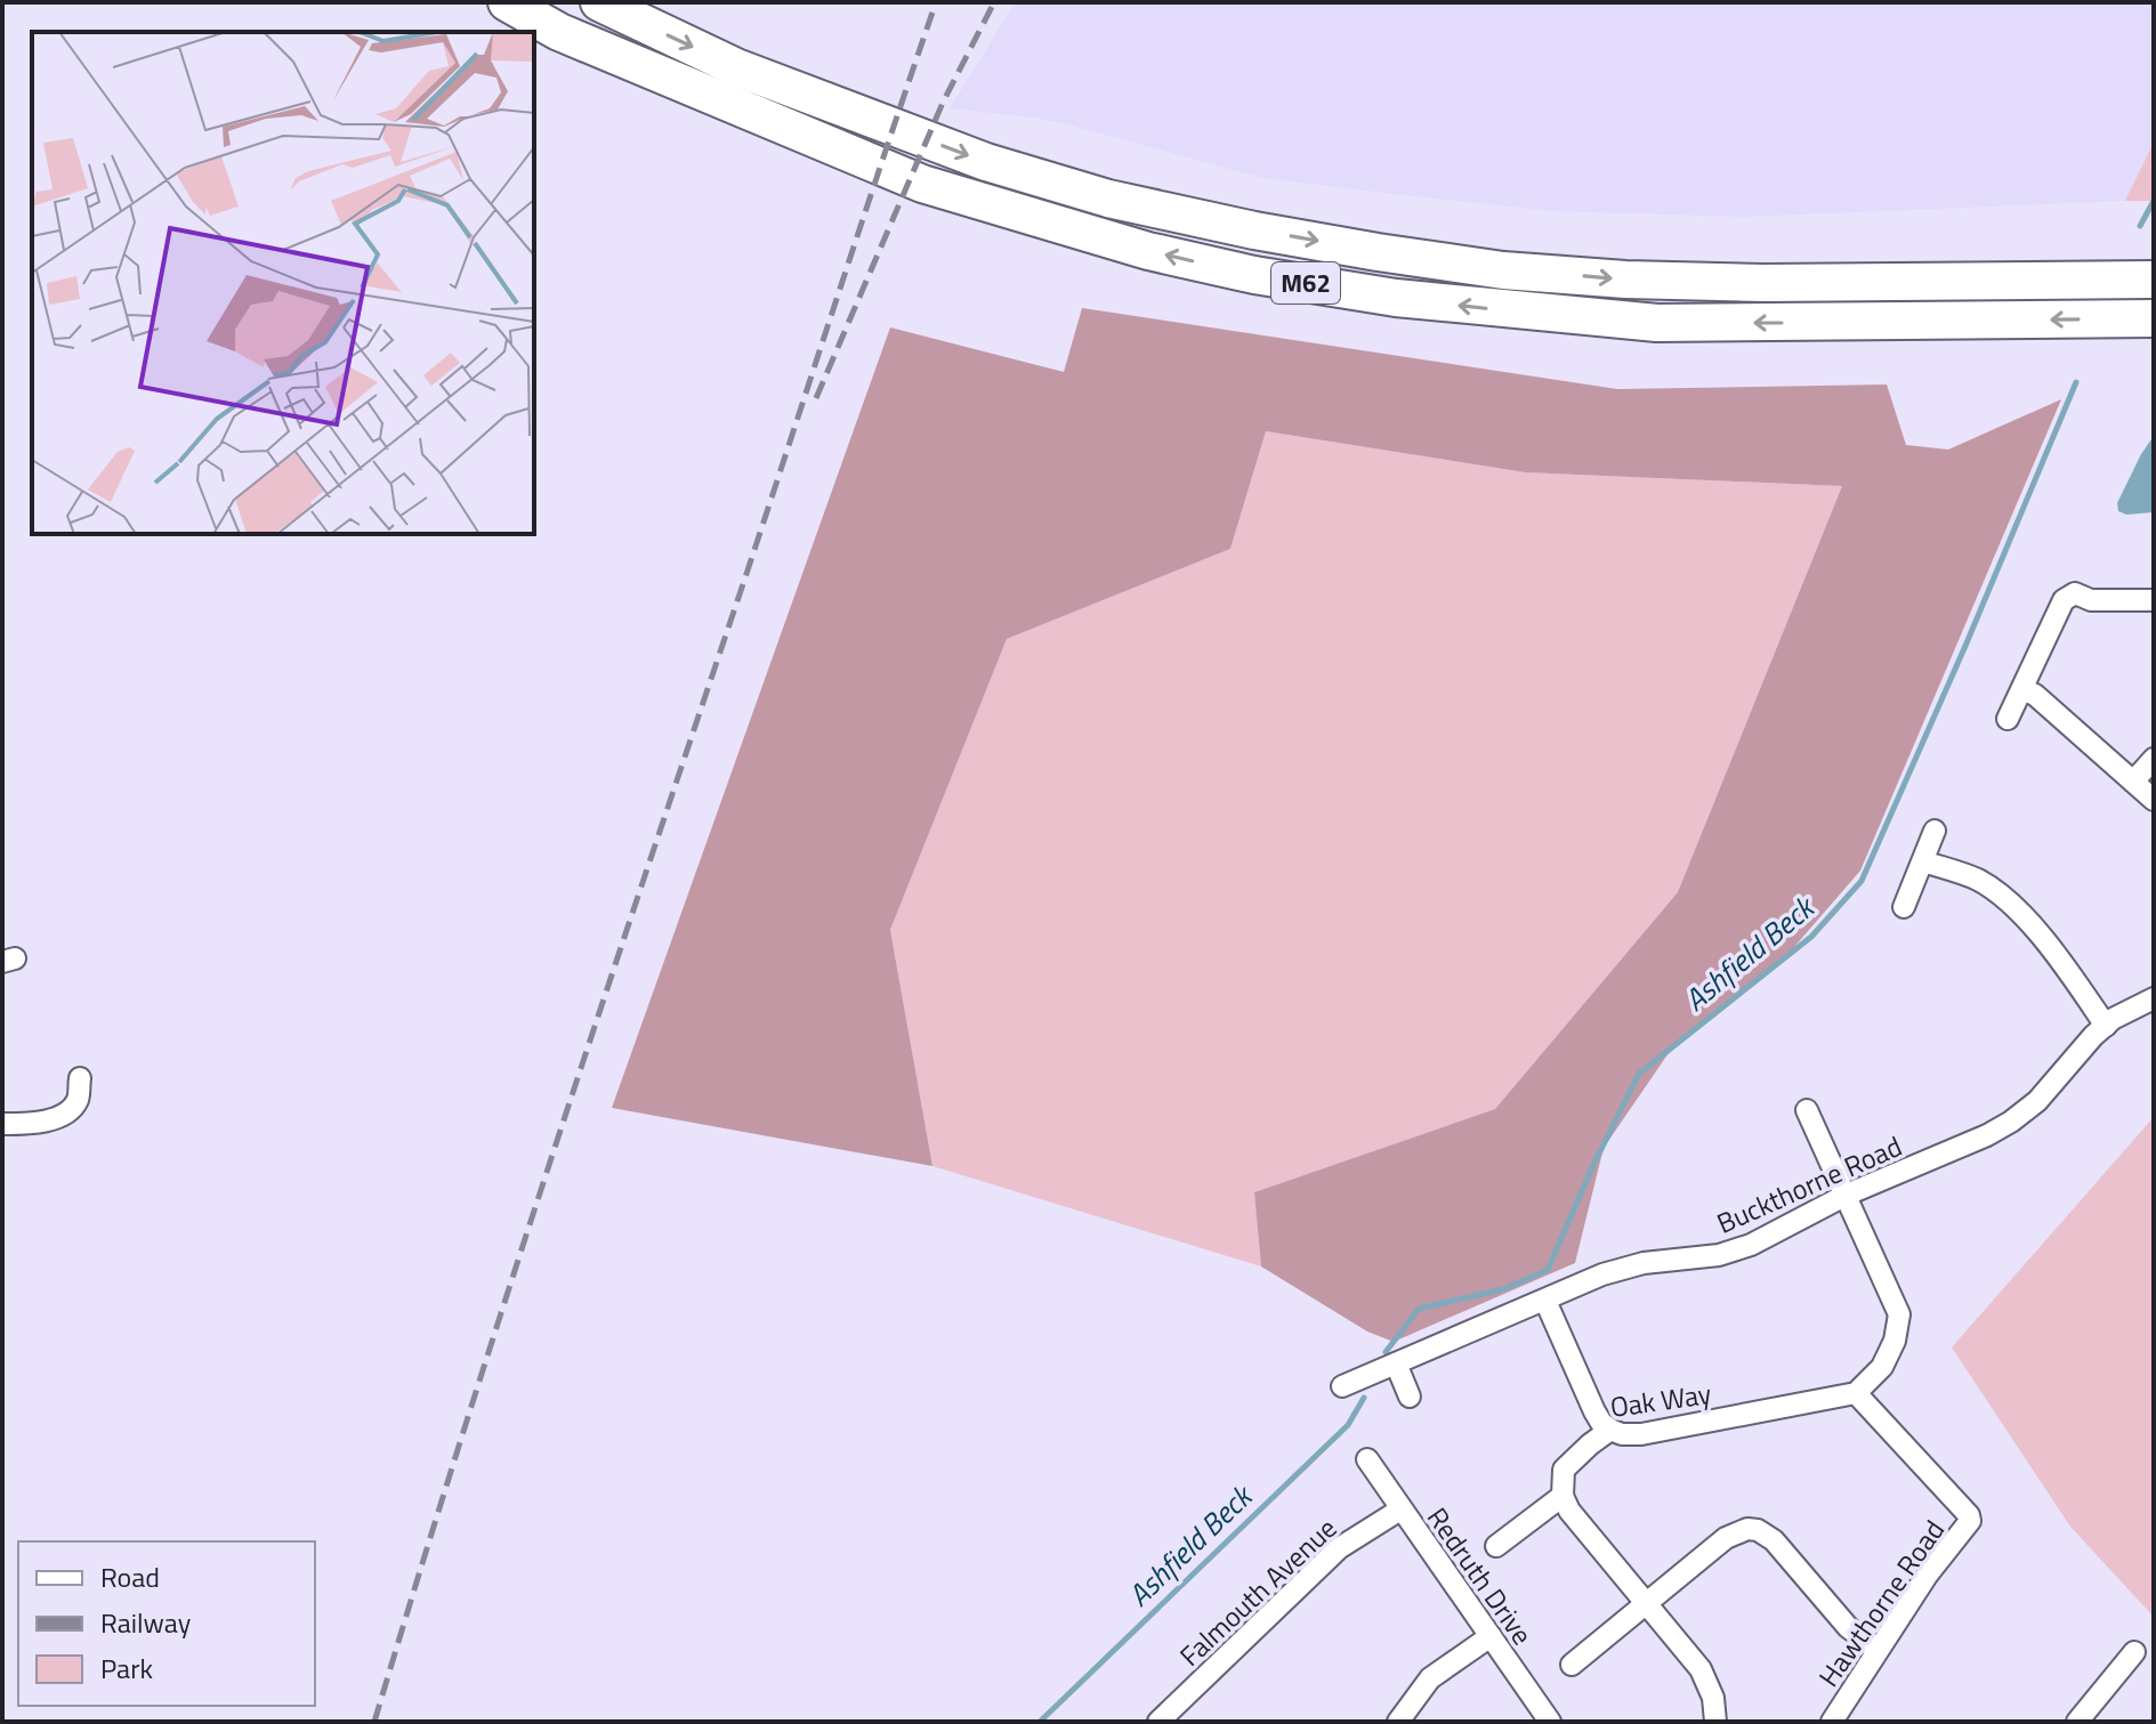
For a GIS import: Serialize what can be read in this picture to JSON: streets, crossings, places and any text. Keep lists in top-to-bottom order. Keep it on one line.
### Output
{"streets":{"highway":["M62"],"street":["Buckthorne Road","Oak Way","Redruth Drive","Falmouth Avenue","Hawthorne Road"]},"crossings":[["Oak Way","Hawthorne Road"],["Redruth Drive","Falmouth Avenue"]],"water":["Ashfield Beck"],"legend":["Road","Railway","Park"]}
